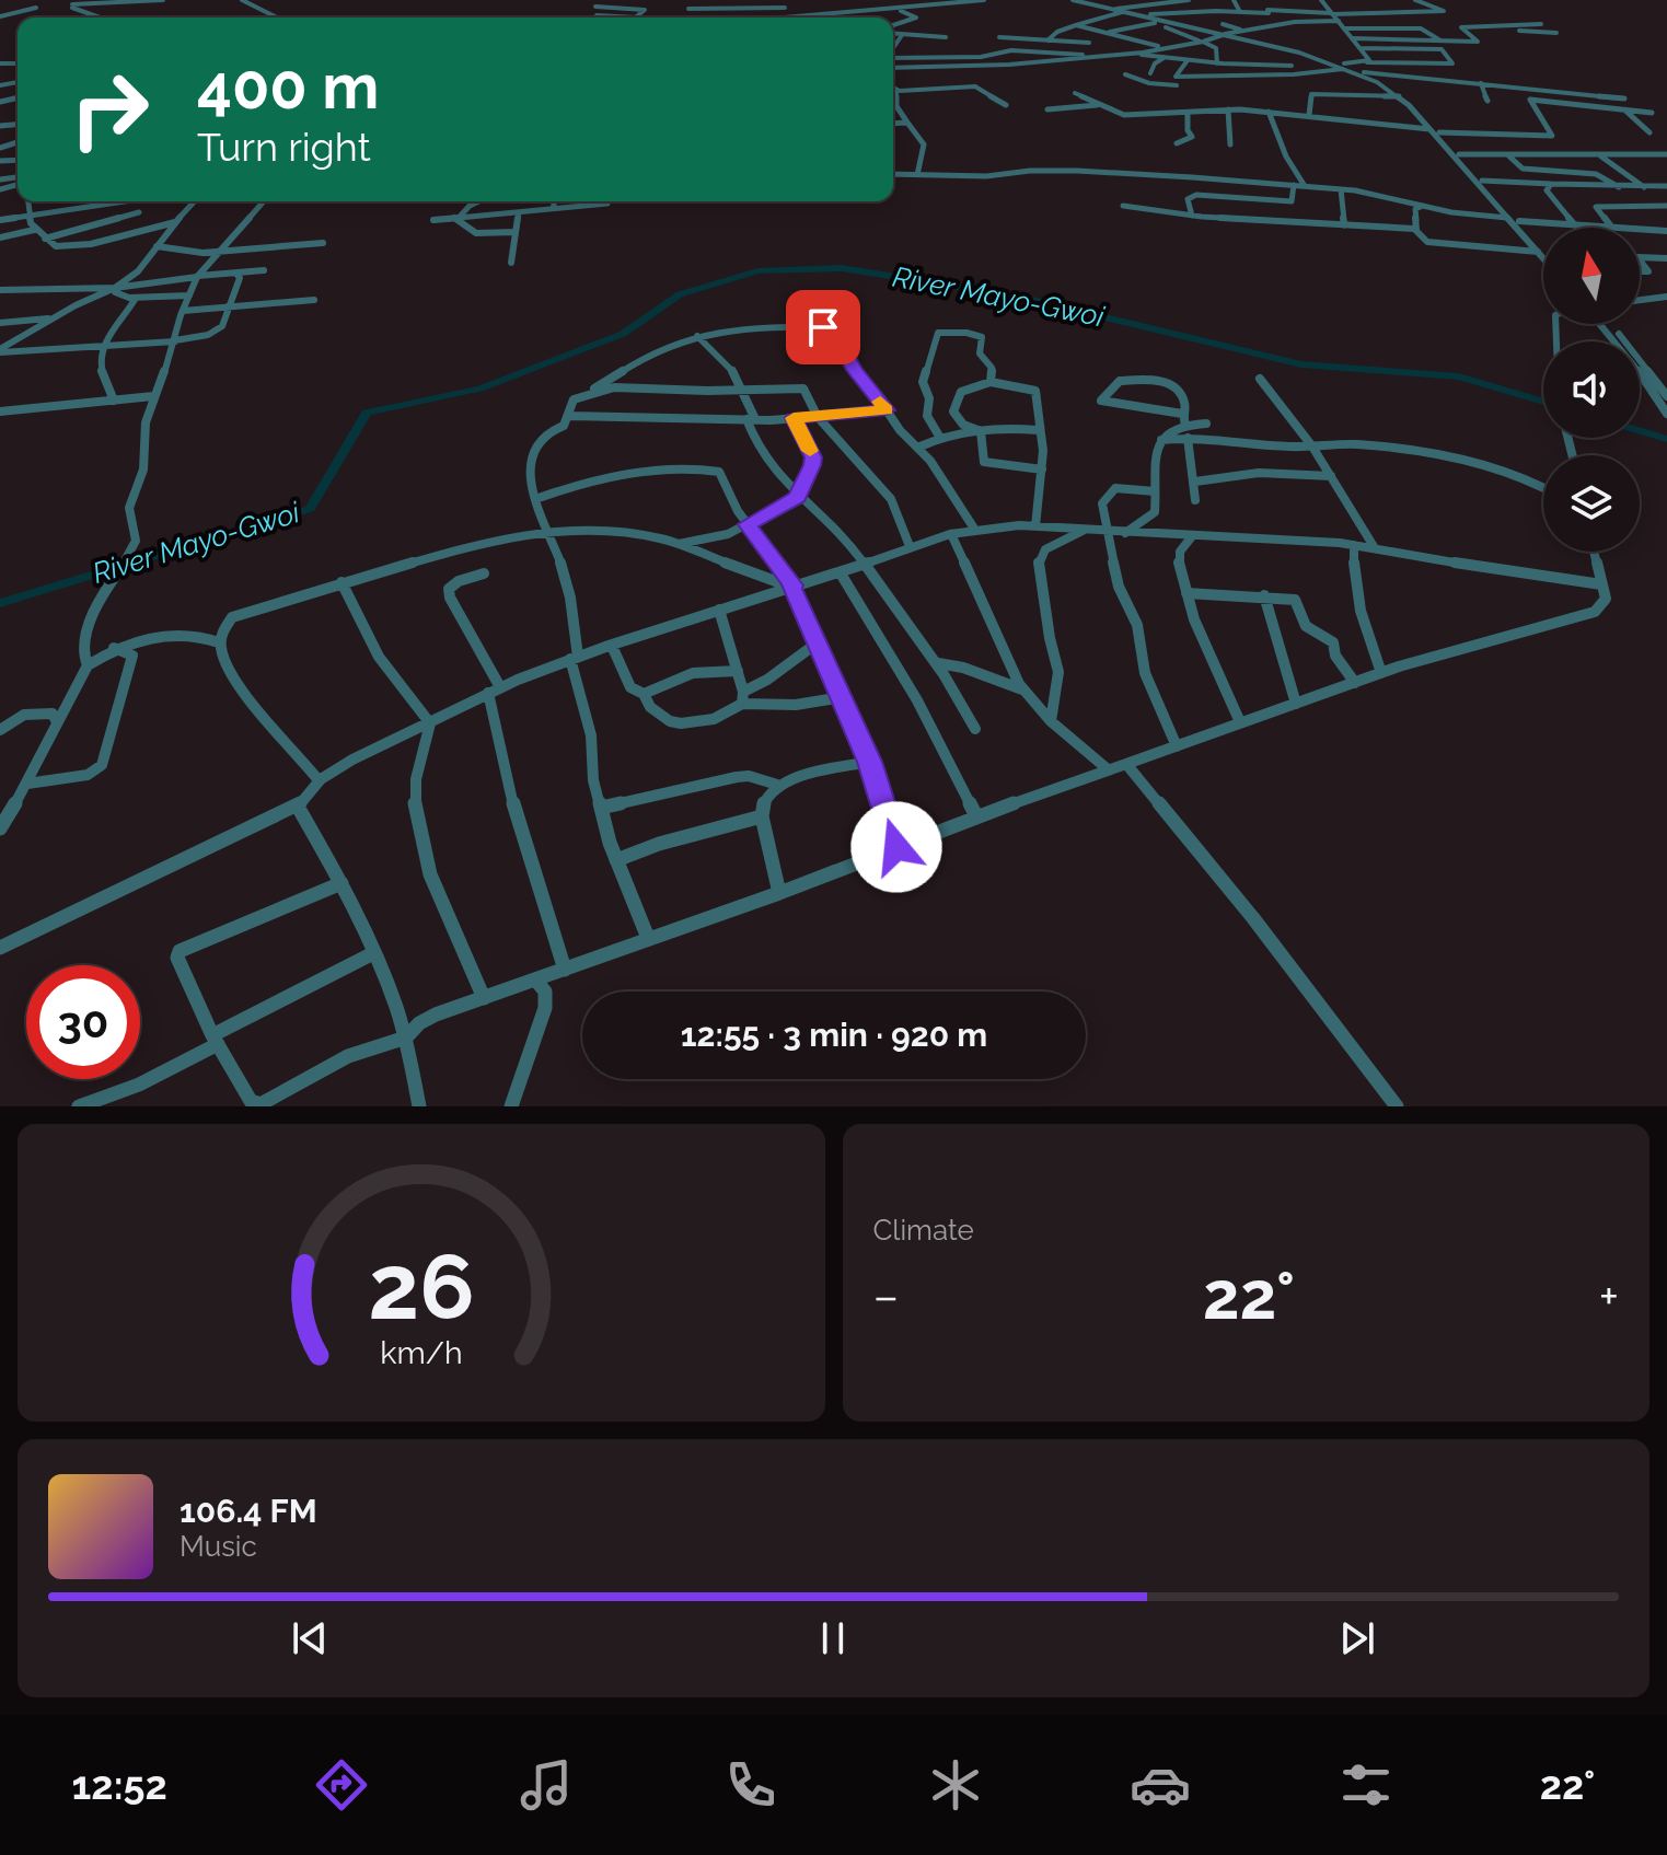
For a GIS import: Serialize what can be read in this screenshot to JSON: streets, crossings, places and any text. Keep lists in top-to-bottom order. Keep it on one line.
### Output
{"water":["River Mayo-Gwoi"],"north":"top","page":{"turn":["400 m","Turn right"],"limit":"30","trip":"12:55 · 3 min · 920 m","tile":"Climate","heat":["−","22°","+"],"song":["106.4 FM","Music"],"tabs":["12:52","22°"],"gauge":["26","km/h"]}}
